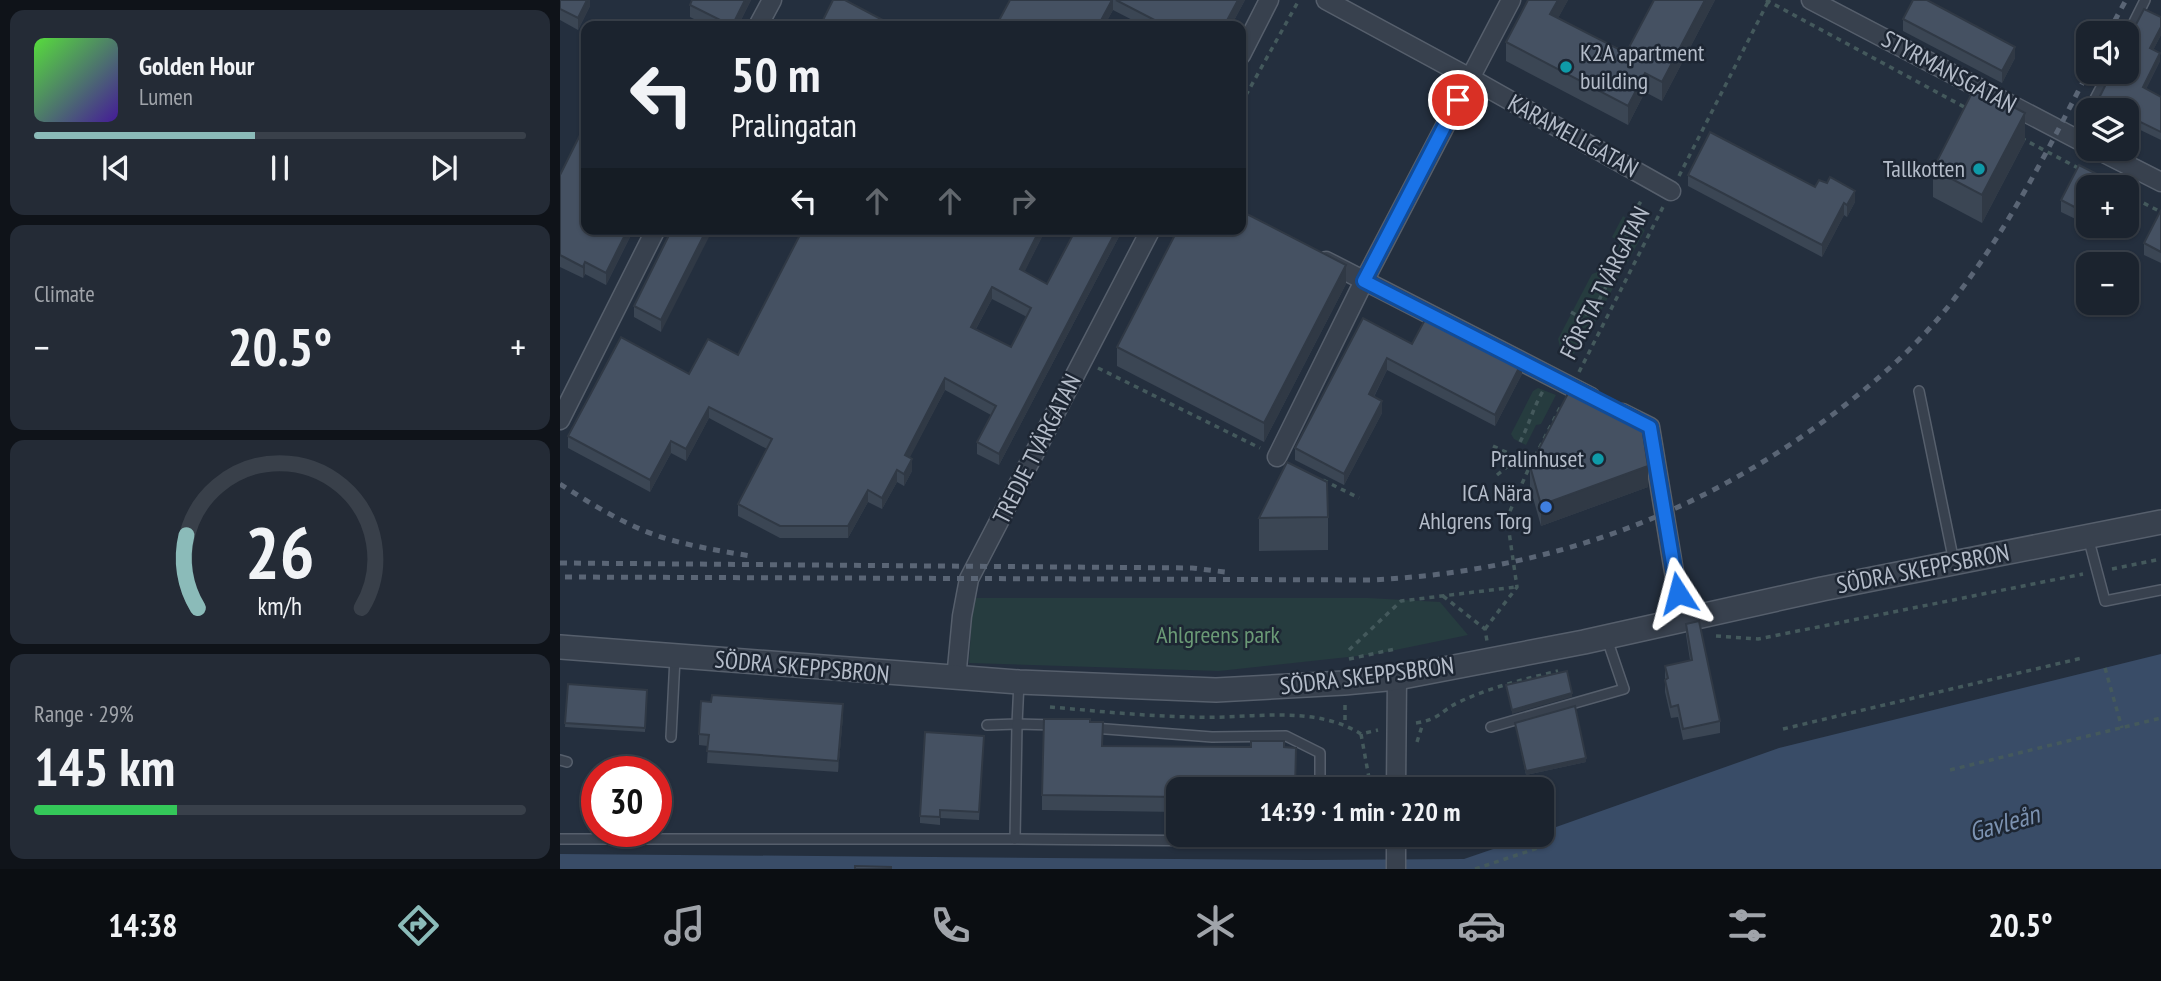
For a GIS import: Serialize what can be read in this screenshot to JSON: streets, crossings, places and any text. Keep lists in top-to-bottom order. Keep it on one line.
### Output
{"streets":{"street":["STYRMANSGATAN","KARAMELLGATAN","TREDJE TVÄRGATAN","SÖDRA SKEPPSBRON"],"path":["FÖRSTA TVÄRGATAN"]},"crossings":[["KARAMELLGATAN","FÖRSTA TVÄRGATAN"],["TREDJE TVÄRGATAN","SÖDRA SKEPPSBRON"]],"water":["Gavleån"],"parks":["Ahlgreens park"],"places":["K2A apartment building","Tallkotten","Pralinhuset","ICA Nära Ahlgrens Torg"],"page":{"map_buttons":["+","−"],"turn":["50 m","Pralingatan"],"song":["Golden Hour","Lumen"],"tile":["Climate",["Range · 29%","145 km"]],"heat":["−","20.5°","+"],"limit":"30","trip":"14:39 · 1 min · 220 m","tabs":["14:38","20.5°"],"gauge":["26","km/h"]}}
